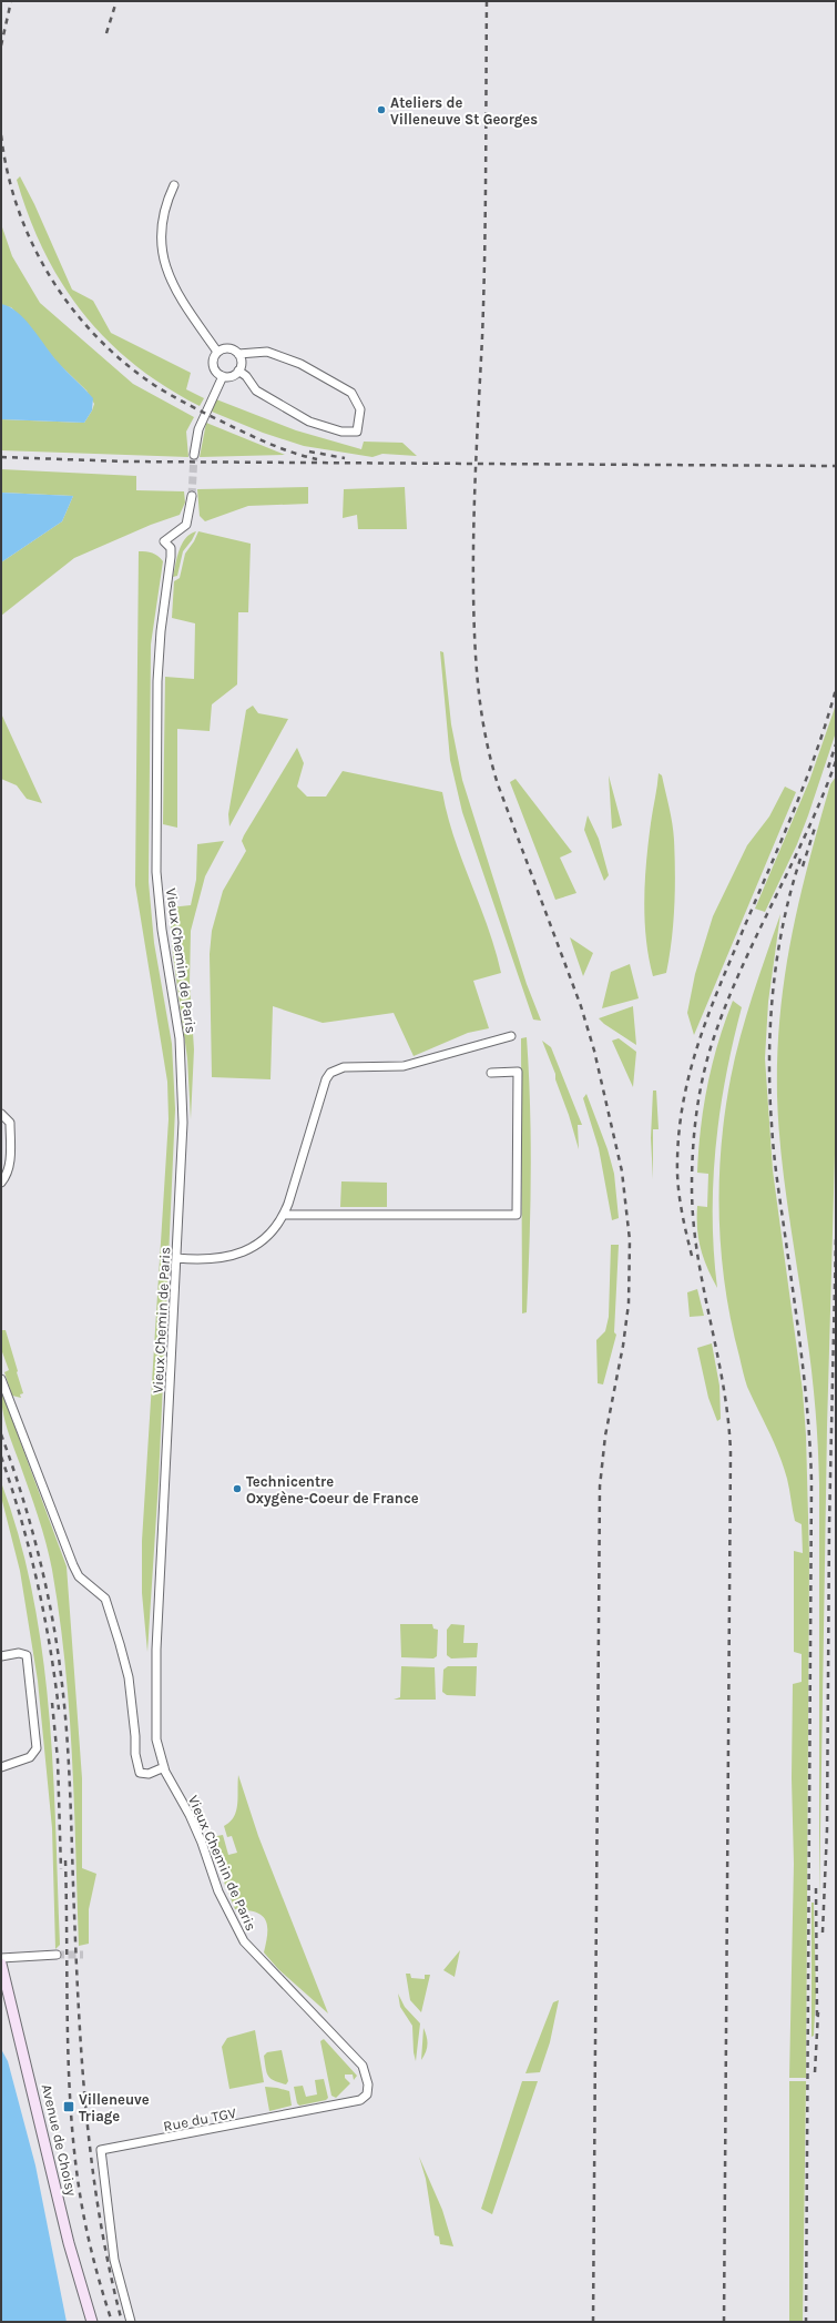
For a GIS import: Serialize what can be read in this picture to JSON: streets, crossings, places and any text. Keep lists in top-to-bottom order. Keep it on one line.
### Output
{"streets":{"main road":["Avenue de Choisy"],"street":["Vieux Chemin de Paris","Rue du TGV"]},"crossings":[["Vieux Chemin de Paris","Rue du TGV"]],"places":{"other":["Ateliers de Villeneuve St Georges","Technicentre Oxygène-Coeur de France"],"transit":["Villeneuve Triage"]}}
